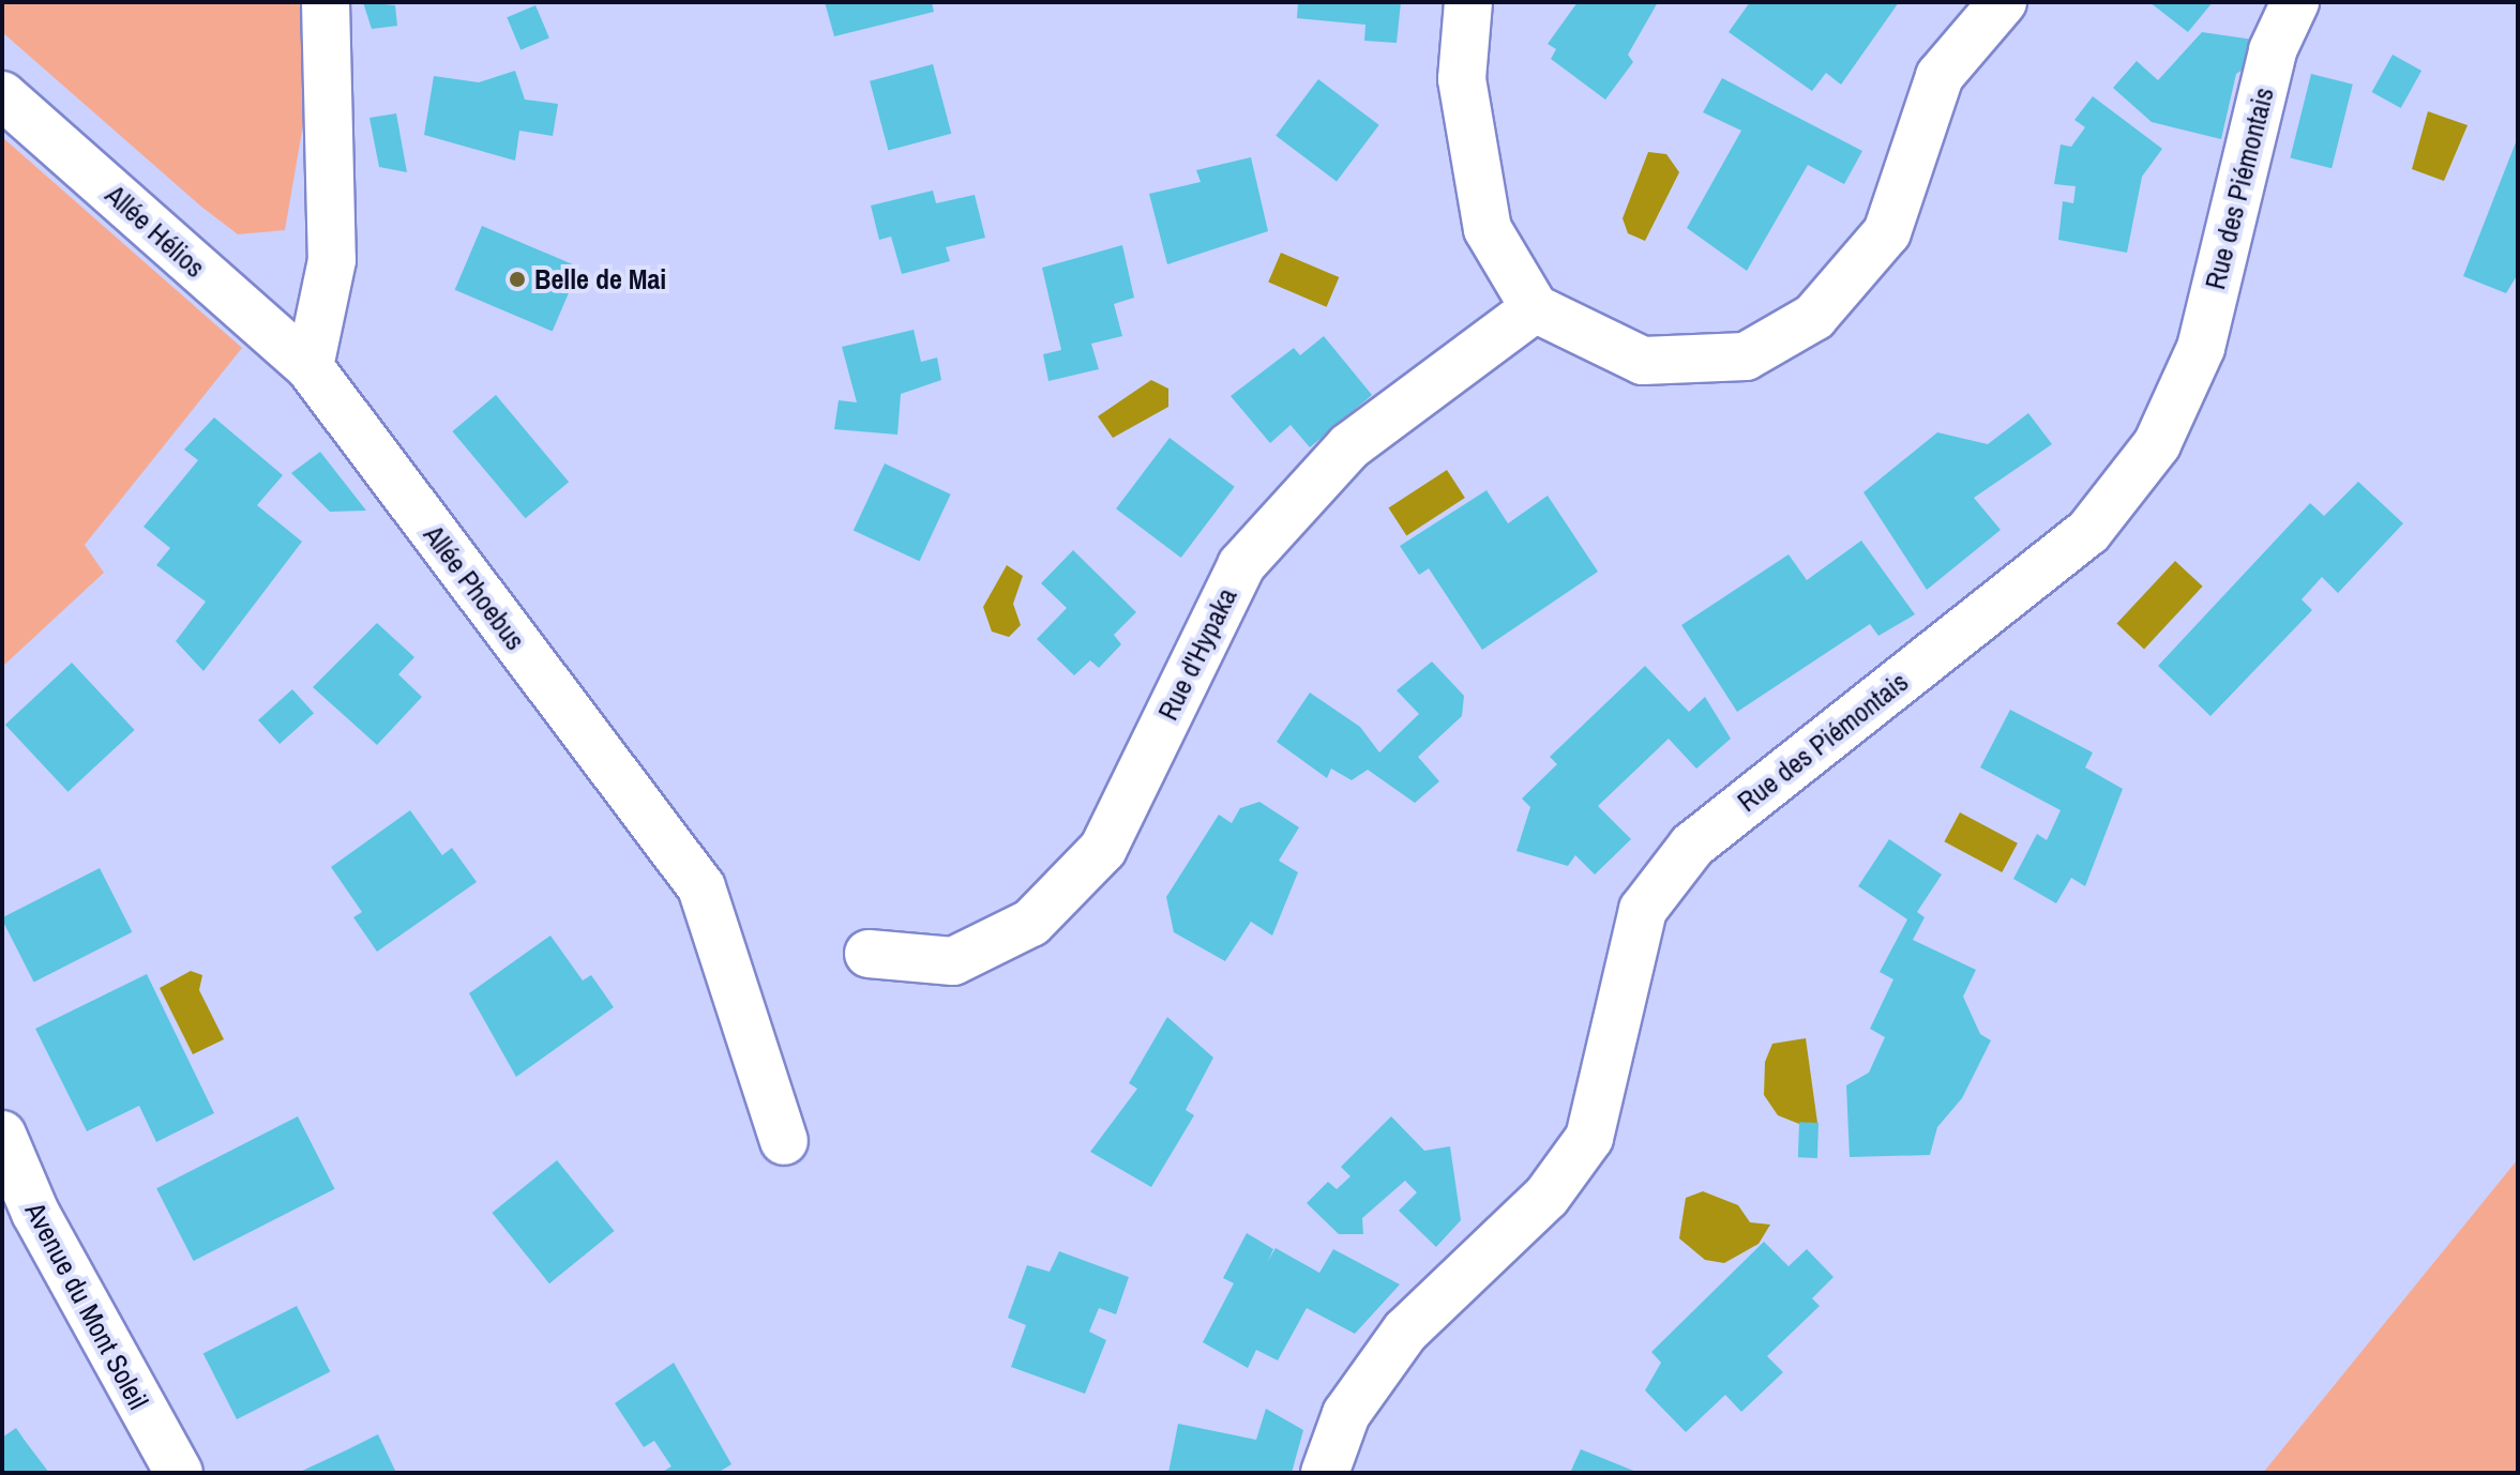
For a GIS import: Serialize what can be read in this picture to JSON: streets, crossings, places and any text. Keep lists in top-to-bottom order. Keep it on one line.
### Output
{"streets":{"street":["Rue des Piémontais","Allée Hélios","Allée Phoebus","Rue d'Hypaka","Avenue du Mont Soleil"]},"crossings":[["Allée Hélios","Allée Phoebus"]],"places":["Belle de Mai"]}
